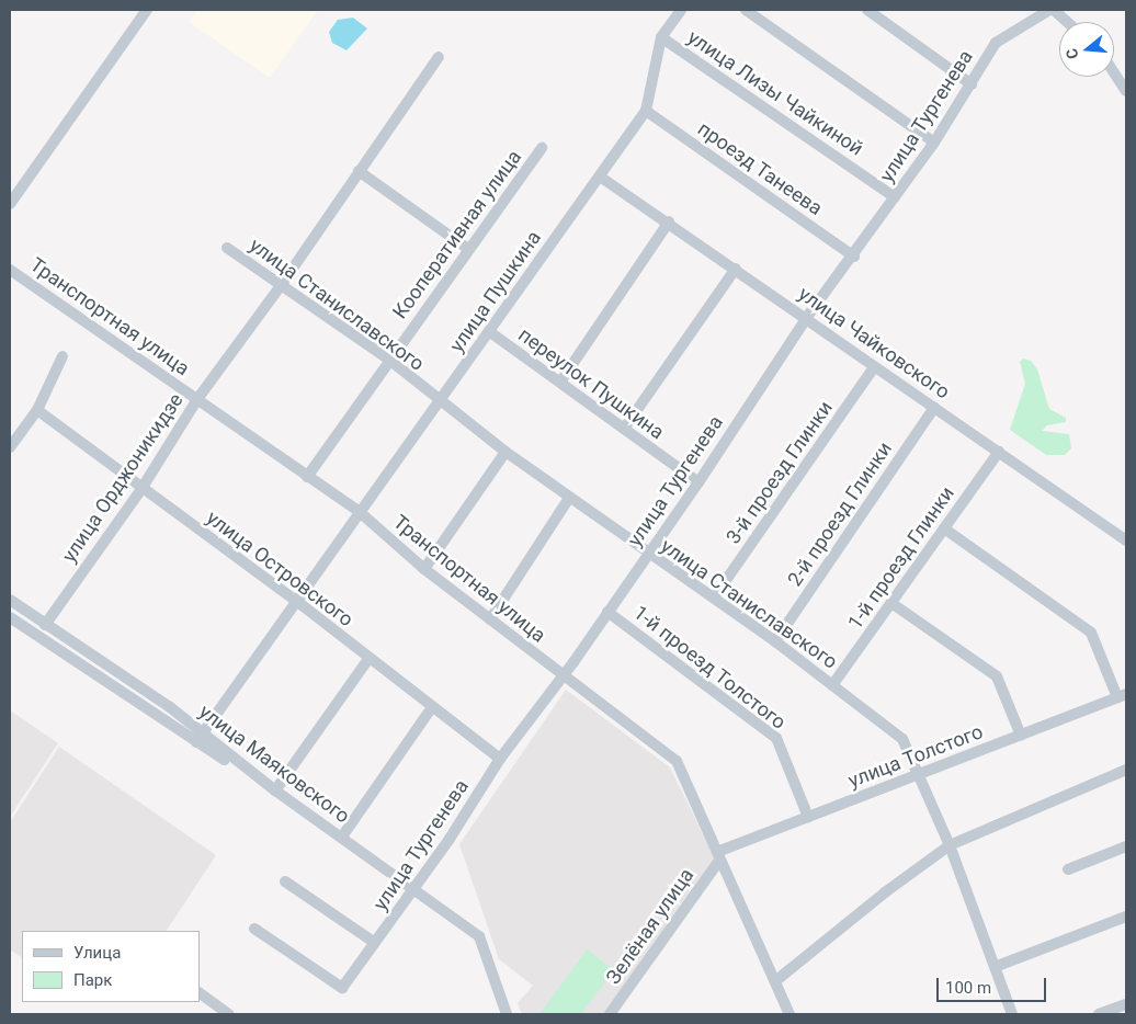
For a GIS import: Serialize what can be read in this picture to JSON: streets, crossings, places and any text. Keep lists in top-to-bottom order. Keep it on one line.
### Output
{"streets":{"street":["улица Лизы Чайкиной","улица Тургенева","проезд Танеева","Кооперативная улица","улица Пушкина","улица Станиславского","Транспортная улица","улица Чайковского","переулок Пушкина","3-й проезд Глинки","улица Орджоникидзе","2-й проезд Глинки","1-й проезд Глинки","улица Островского","1-й проезд Толстого","улица Толстого","улица Маяковского","Зелёная улица"]},"crossings":[["улица Лизы Чайкиной","улица Тургенева"],["улица Лизы Чайкиной","улица Пушкина"],["улица Тургенева","проезд Танеева"],["улица Тургенева","улица Станиславского"],["улица Тургенева","Транспортная улица"],["улица Тургенева","улица Чайковского"],["улица Тургенева","переулок Пушкина"],["улица Тургенева","улица Островского"],["улица Тургенева","1-й проезд Толстого"],["улица Тургенева","улица Маяковского"],["проезд Танеева","улица Пушкина"],["Кооперативная улица","улица Станиславского"],["Кооперативная улица","Транспортная улица"],["улица Пушкина","улица Станиславского"],["улица Пушкина","Транспортная улица"],["улица Пушкина","улица Чайковского"],["улица Пушкина","переулок Пушкина"],["улица Пушкина","улица Островского"],["улица Пушкина","улица Маяковского"],["улица Станиславского","3-й проезд Глинки"],["улица Станиславского","улица Орджоникидзе"],["улица Станиславского","2-й проезд Глинки"],["улица Станиславского","1-й проезд Глинки"],["улица Станиславского","улица Толстого"],["Транспортная улица","улица Орджоникидзе"],["Транспортная улица","улица Толстого"],["Транспортная улица","Зелёная улица"],["улица Чайковского","3-й проезд Глинки"],["улица Чайковского","2-й проезд Глинки"],["улица Чайковского","1-й проезд Глинки"],["улица Орджоникидзе","улица Островского"],["улица Орджоникидзе","улица Маяковского"],["1-й проезд Толстого","улица Толстого"],["улица Толстого","Зелёная улица"]],"legend":["Улица","Парк"],"scale_bar":"100 m","north":"left"}
